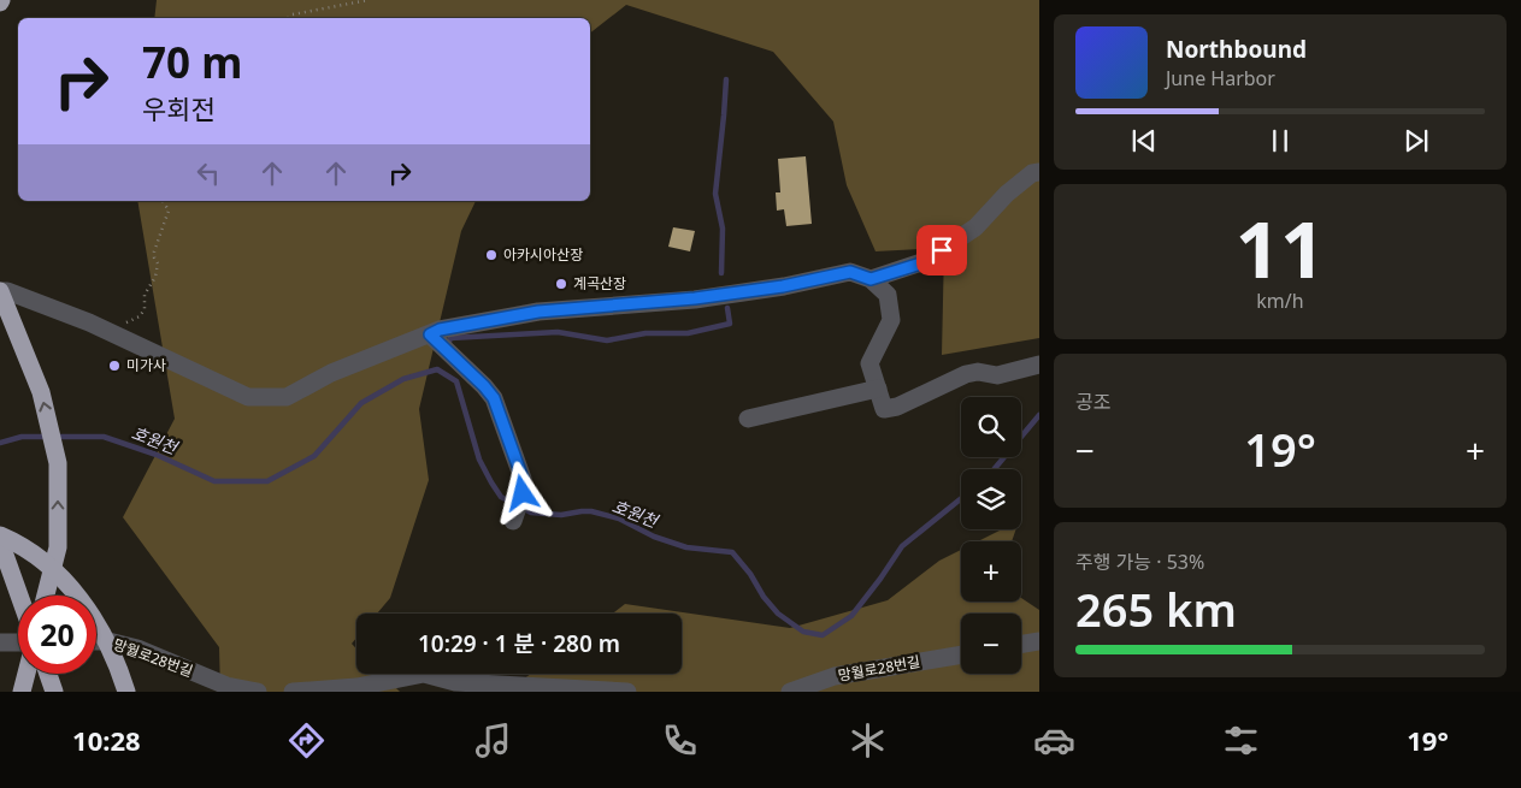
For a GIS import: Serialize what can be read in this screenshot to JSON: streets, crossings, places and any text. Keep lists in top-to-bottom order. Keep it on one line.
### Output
{"streets":{"street":["망월로28번길"]},"water":["호원천"],"places":["아카시아산장","계곡산장","미가사"],"page":{"turn":["70 m","우회전"],"song":["Northbound","June Harbor"],"tile":[["11","km/h"],"공조",["주행 가능 · 53%","265 km"]],"map_buttons":["+","−"],"heat":["−","19°","+"],"limit":"20","trip":"10:29 · 1 분 · 280 m","tabs":["10:28","19°"]}}
